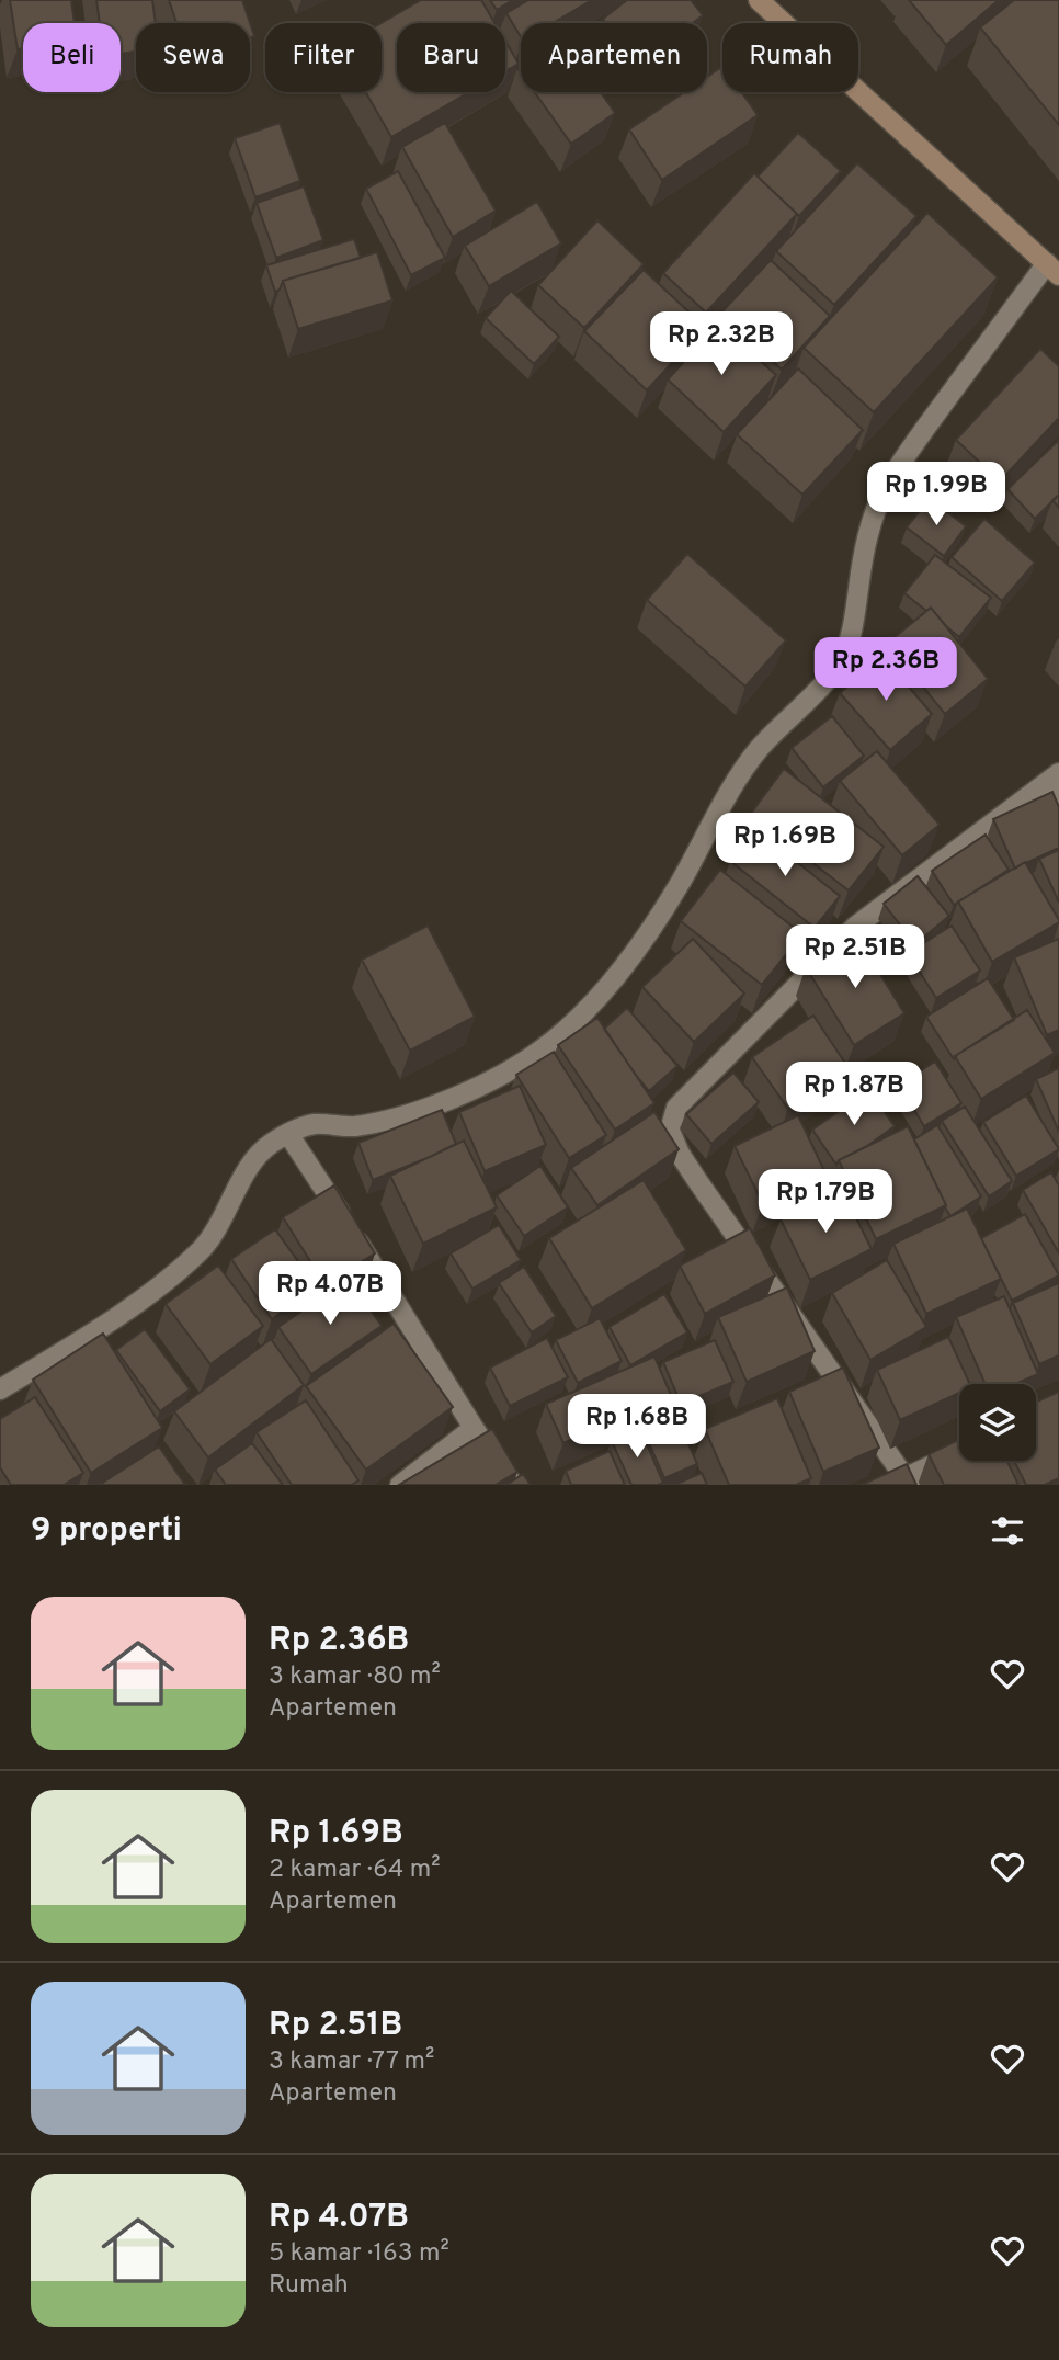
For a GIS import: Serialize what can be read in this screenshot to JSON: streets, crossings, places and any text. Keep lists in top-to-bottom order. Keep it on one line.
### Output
{"page":{"chip":["Beli","Sewa","Filter","Baru","Apartemen","Rumah"],"price":["Rp 2.32B","Rp 1.99B","Rp 2.36B","Rp 1.69B","Rp 2.51B","Rp 1.87B","Rp 1.79B","Rp 4.07B","Rp 1.68B"],"heading":"9 properti","list":[{"name":"Rp 2.36B","note":"3 kamar · 80 m² · Apartemen"},{"name":"Rp 1.69B","note":"2 kamar · 64 m² · Apartemen"},{"name":"Rp 2.51B","note":"3 kamar · 77 m² · Apartemen"},{"name":"Rp 4.07B","note":"5 kamar · 163 m² · Rumah"}]}}
